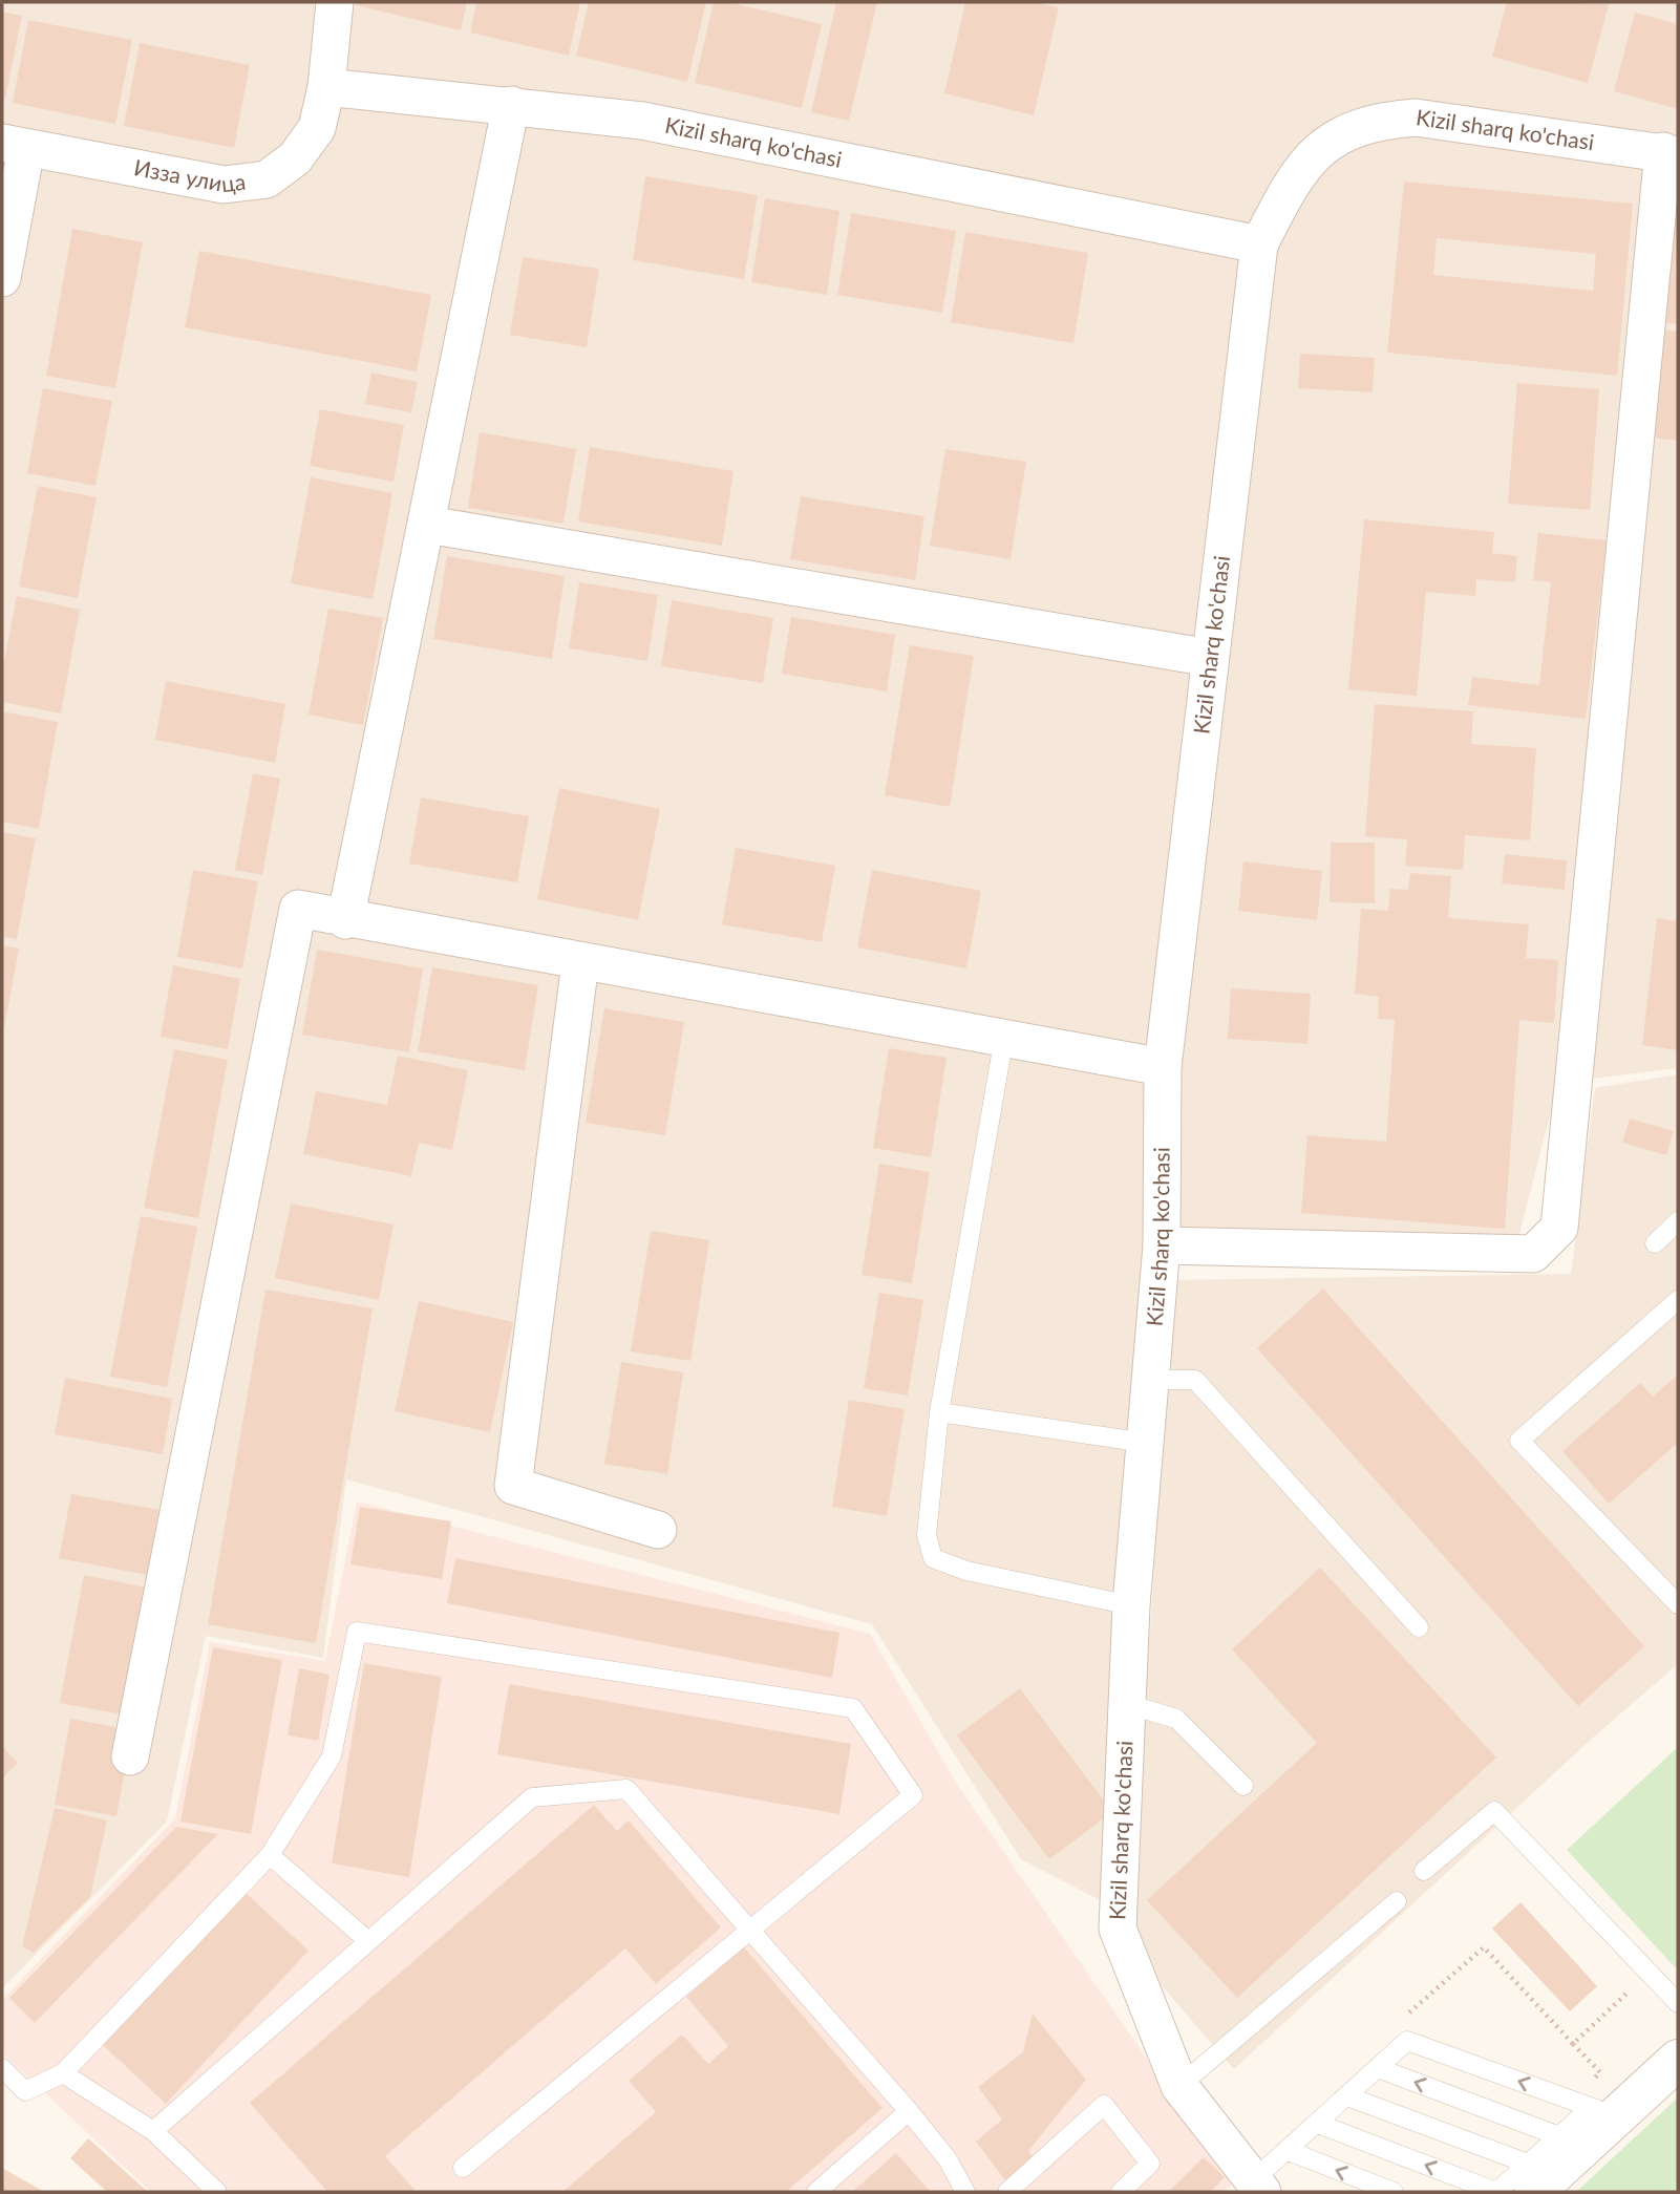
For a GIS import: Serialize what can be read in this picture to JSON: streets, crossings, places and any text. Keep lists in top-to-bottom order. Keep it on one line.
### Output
{"streets":{"street":["Kizil sharq ko'chasi","Изза улица"]},"crossings":[["Kizil sharq ko'chasi","Изза улица"]]}
